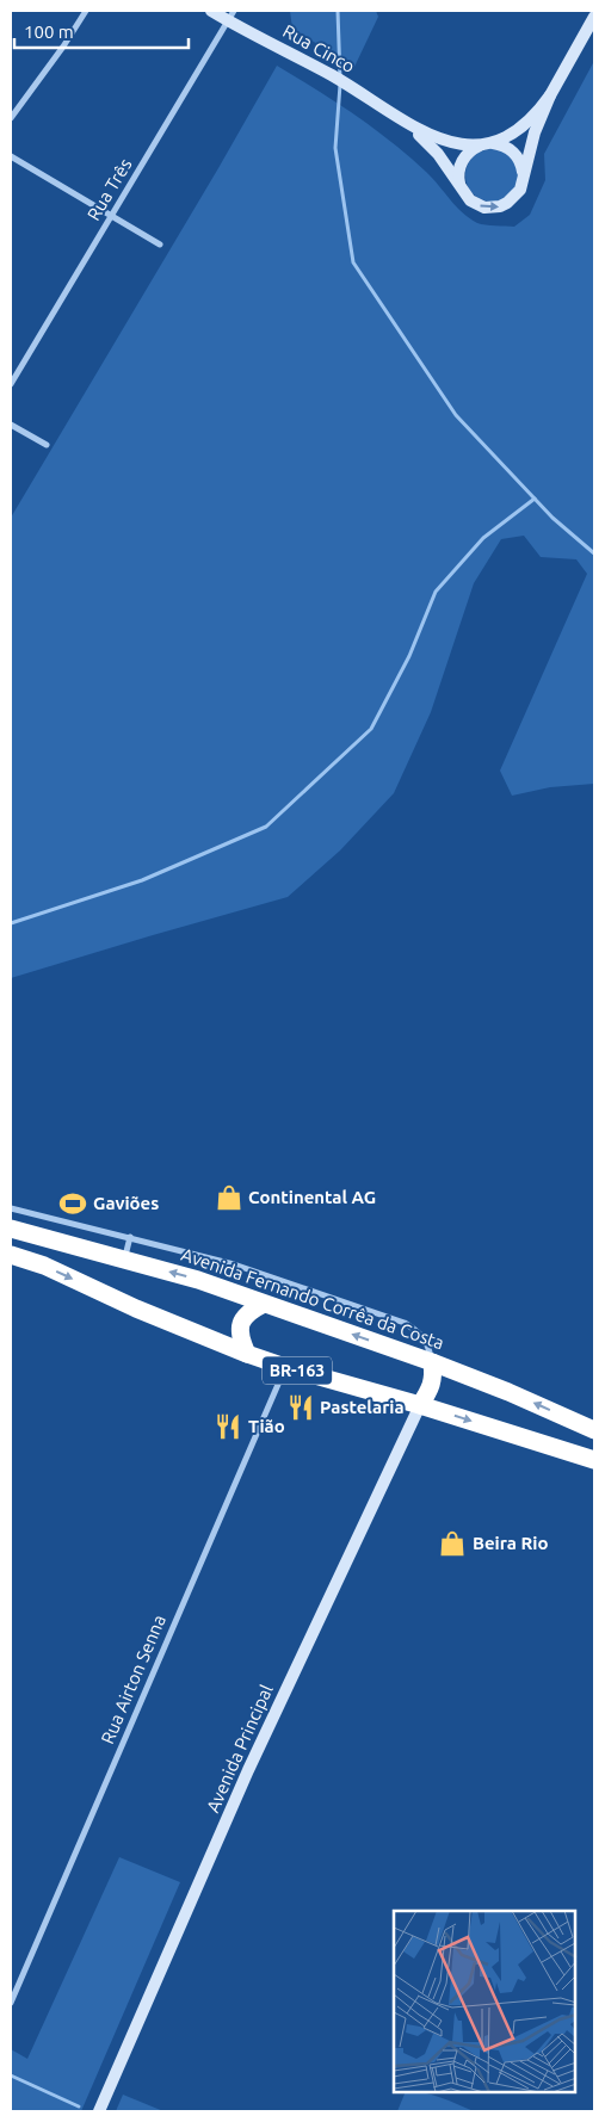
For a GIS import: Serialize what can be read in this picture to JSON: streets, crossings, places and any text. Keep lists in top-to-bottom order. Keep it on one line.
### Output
{"streets":{"highway":["Avenida Fernando Corrêa da Costa","BR-163"],"street":["Rua Cinco","Rua Três","Rua Airton Senna","Avenida Principal"]},"crossings":[["Rua Cinco","Rua Três"],["BR-163","Rua Airton Senna"],["BR-163","Avenida Principal"]],"places":{"shop":["Continental AG","Beira Rio"],"sports":["Gaviões"],"restaurant":["Pastelaria","Tião"]},"scale_bar":"100 m"}
